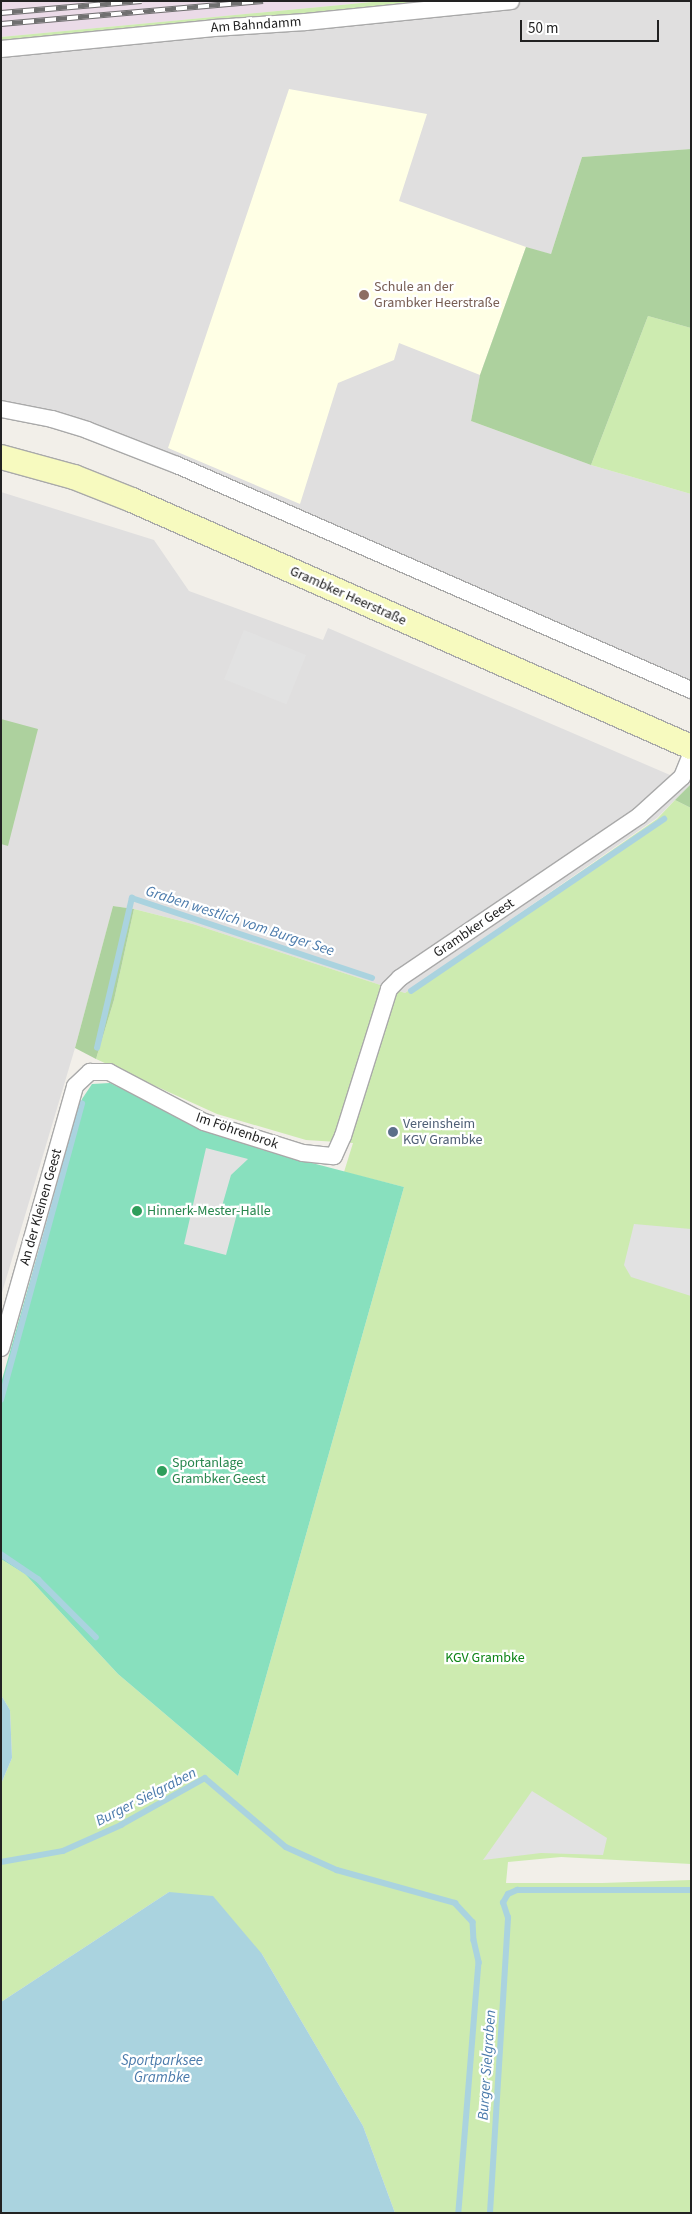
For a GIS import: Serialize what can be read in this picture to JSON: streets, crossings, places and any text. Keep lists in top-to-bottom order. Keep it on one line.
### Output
{"streets":{"main road":["Grambker Heerstraße"],"street":["Am Bahndamm","Grambker Geest","Im Föhrenbrok","An der Kleinen Geest"]},"crossings":[["Grambker Geest","Im Föhrenbrok"],["Im Föhrenbrok","An der Kleinen Geest"]],"water":["Graben westlich vom Burger See","Burger Sielgraben","Sportparksee Grambke"],"parks":["KGV Grambke"],"places":["Schule an der Grambker Heerstraße","Vereinsheim KGV Grambke","Hinnerk-Mester-Halle","Sportanlage Grambker Geest"],"scale_bar":"50 m"}
